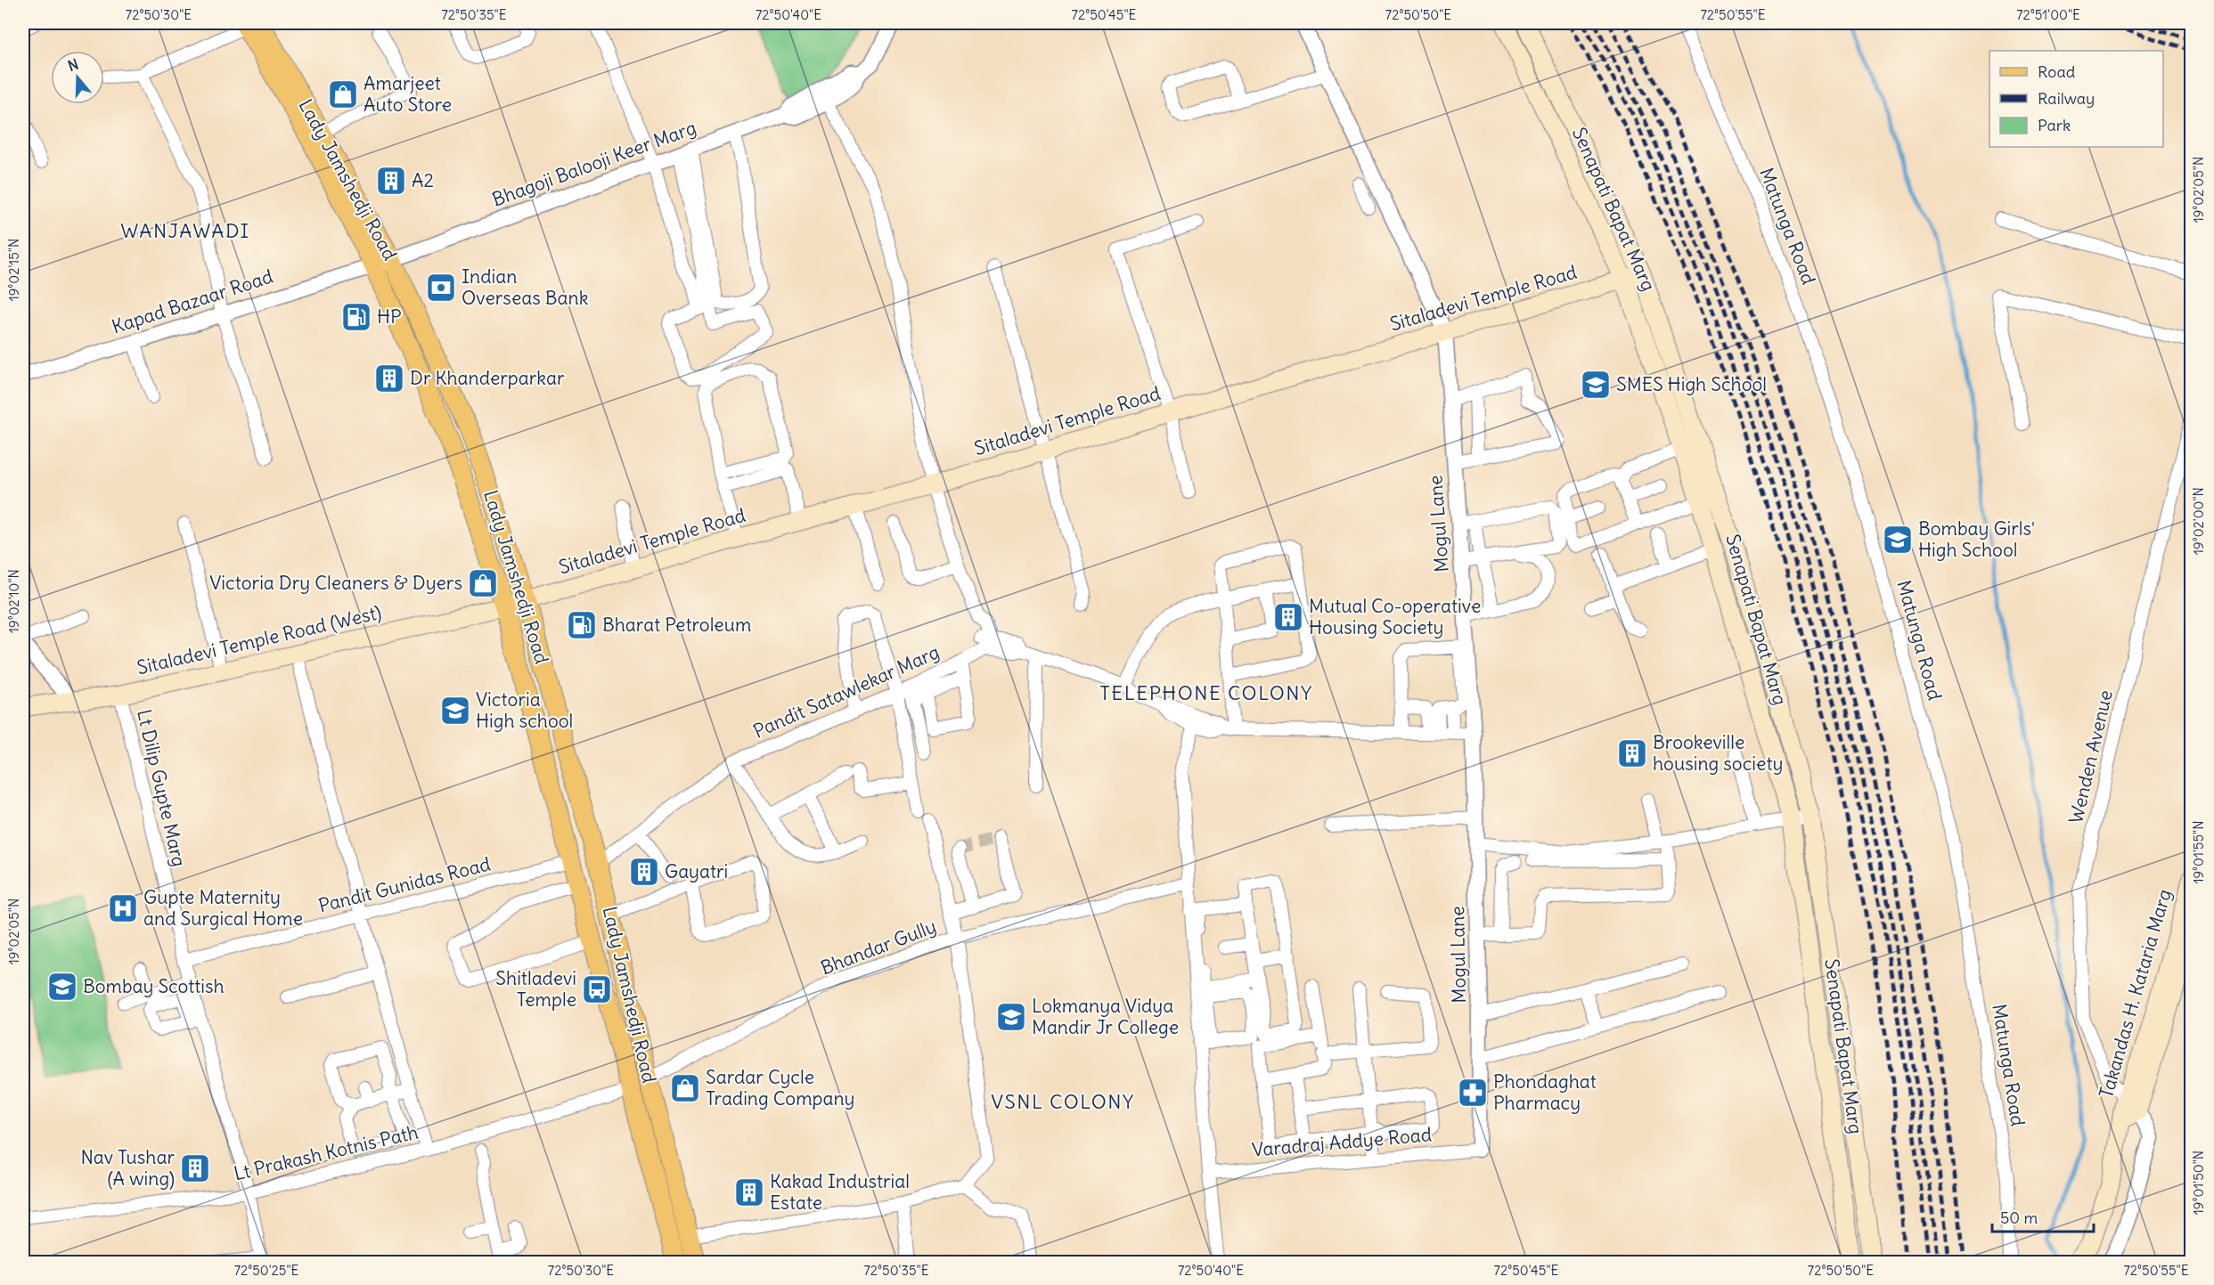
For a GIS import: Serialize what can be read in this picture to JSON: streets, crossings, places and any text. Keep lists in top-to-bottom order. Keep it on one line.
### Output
{"streets":{"main road":["Lady Jamshedji Road","Senapati Bapat Marg","Sitaladevi Temple Road","Sitaladevi Temple Road (West)","Takandas H. Kataria Marg"],"street":["Bhagoji Balooji Keer Marg","Matunga Road","Kapad Bazaar Road","Mogul Lane","Pandit Satawlekar Marg","Wenden Avenue","Lt Dilip Gupte Marg","Pandit Gunidas Road","Bhandar Gully","Varadraj Addye Road","Lt Prakash Kotnis Path"]},"crossings":[["Bhagoji Balooji Keer Marg","Lady Jamshedji Road"],["Bhagoji Balooji Keer Marg","Kapad Bazaar Road"],["Lady Jamshedji Road","Sitaladevi Temple Road"],["Lady Jamshedji Road","Kapad Bazaar Road"],["Lady Jamshedji Road","Sitaladevi Temple Road (West)"],["Lady Jamshedji Road","Pandit Satawlekar Marg"],["Lady Jamshedji Road","Pandit Gunidas Road"],["Lady Jamshedji Road","Bhandar Gully"],["Lady Jamshedji Road","Lt Prakash Kotnis Path"],["Senapati Bapat Marg","Sitaladevi Temple Road"],["Sitaladevi Temple Road","Mogul Lane"],["Sitaladevi Temple Road","Sitaladevi Temple Road (West)"],["Mogul Lane","Varadraj Addye Road"],["Sitaladevi Temple Road (West)","Lt Dilip Gupte Marg"],["Wenden Avenue","Takandas H. Kataria Marg"],["Lt Dilip Gupte Marg","Pandit Gunidas Road"],["Lt Dilip Gupte Marg","Lt Prakash Kotnis Path"]],"districts":["WANJAWADI","TELEPHONE COLONY","VSNL COLONY"],"places":{"shop":["Amarjeet Auto Store","Victoria Dry Cleaners & Dyers","Sardar Cycle Trading Company"],"building":["A2","Dr Khanderparkar","Mutual Co-operative Housing Society","Brookeville housing society","Gayatri","Nav Tushar (A wing)","Kakad Industrial Estate"],"bank":["Indian Overseas Bank"],"fuel station":["HP","Bharat Petroleum"],"school or university":["SMES High School","Bombay Girls' High School","Victoria High school","Bombay Scottish","Lokmanya Vidya Mandir Jr College"],"hospital":["Gupte Maternity and Surgical Home"],"bus stop":["Shitladevi Temple"],"pharmacy":["Phondaghat Pharmacy"]},"legend":["Road","Railway","Park"],"scale_bar":"50 m","north":"top","coordinates":["72°50'30\"E","72°50'35\"E","72°50'40\"E","72°50'45\"E","72°50'50\"E","72°50'55\"E","72°51'00\"E","19°02'05\"N","19°02'15\"N","19°02'00\"N","19°02'10\"N","19°01'55\"N","19°01'50\"N","72°50'25\"E"]}
